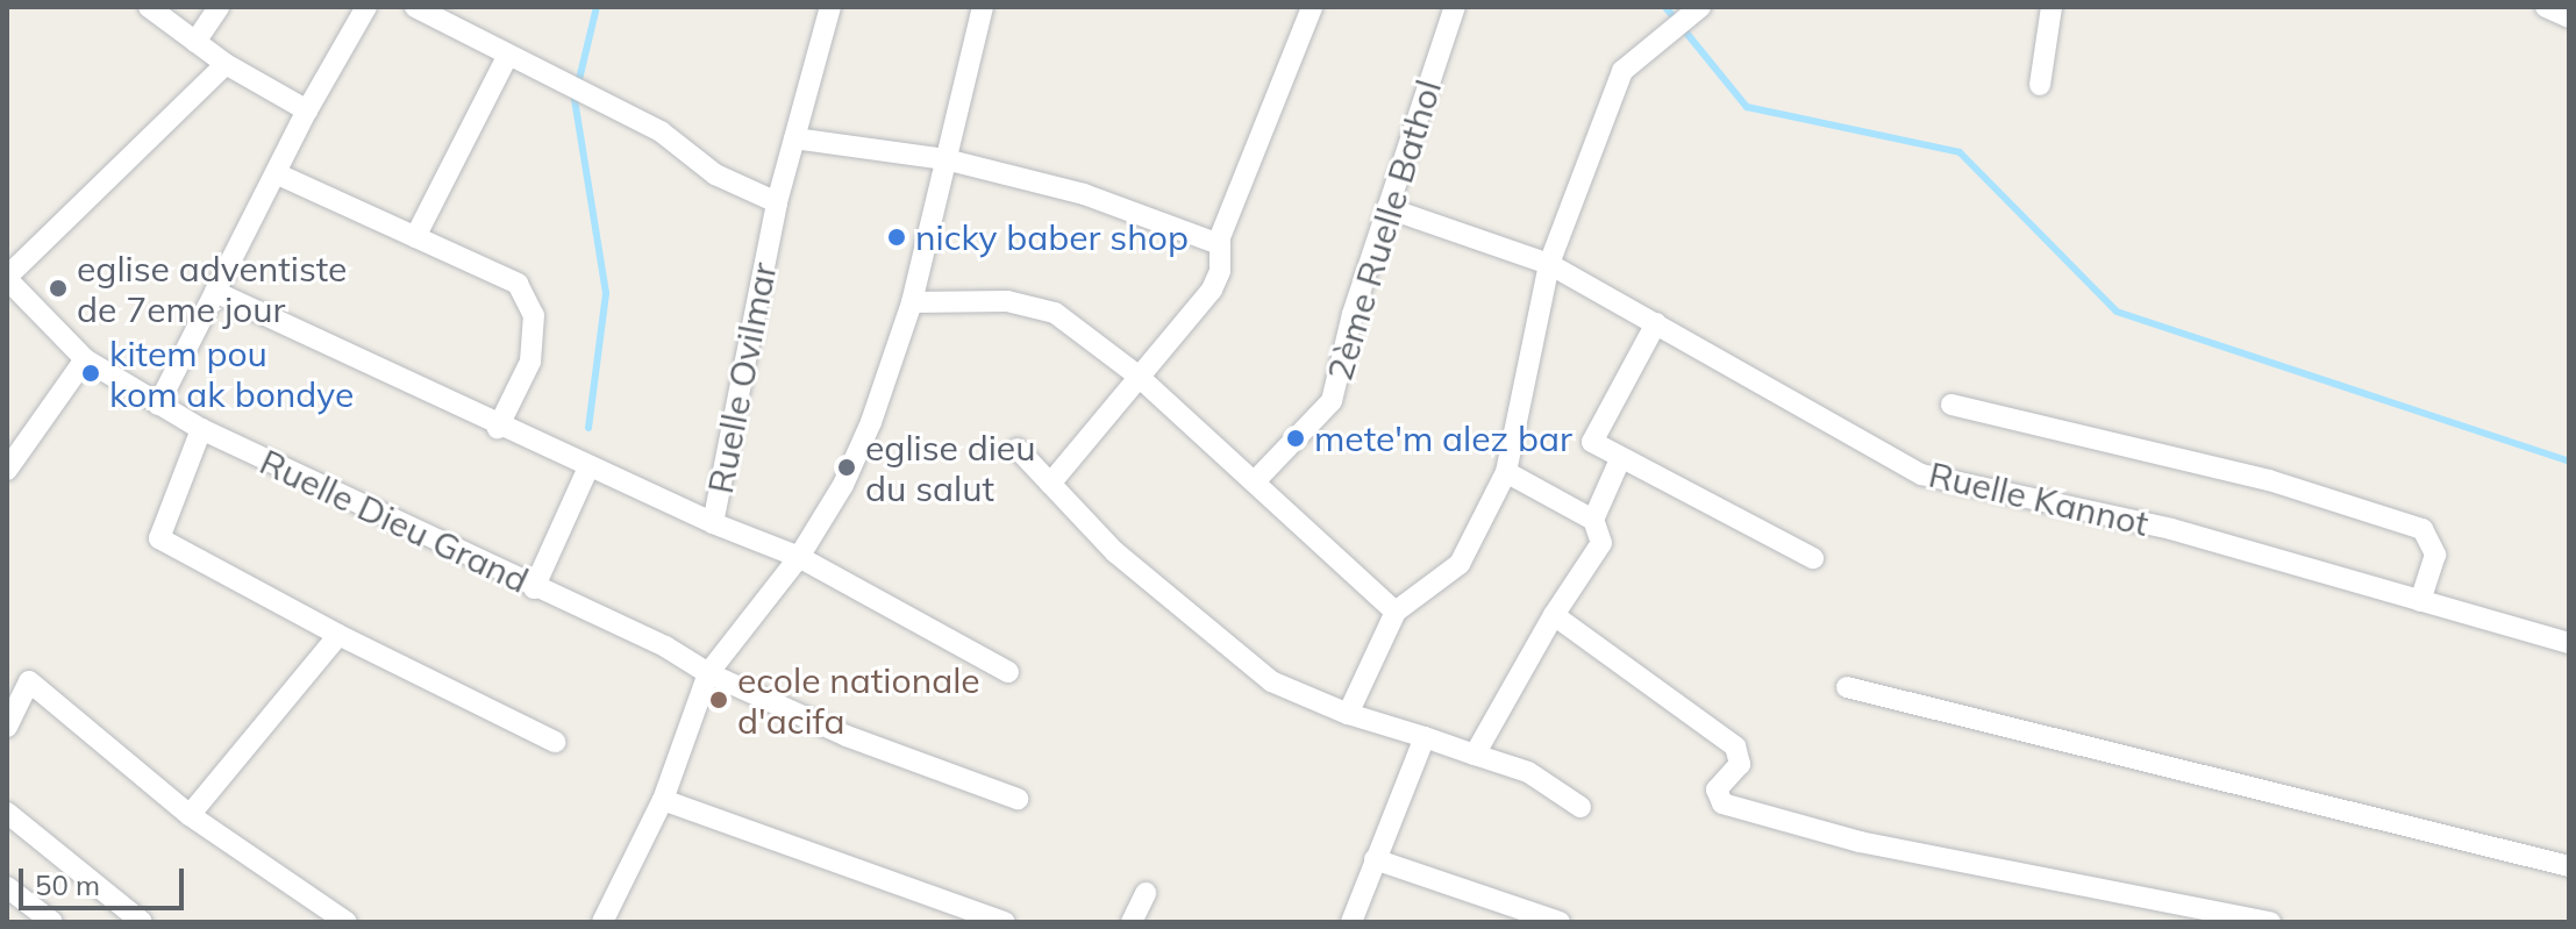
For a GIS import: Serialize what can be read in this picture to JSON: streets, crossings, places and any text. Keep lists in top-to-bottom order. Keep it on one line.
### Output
{"streets":{"street":["2ème Ruelle Bathol","Ruelle Ovilmar","Ruelle Kannot","Ruelle Dieu Grand"]},"crossings":[["2ème Ruelle Bathol","Ruelle Kannot"]],"places":["nicky baber shop","eglise adventiste de 7eme jour","kitem pou kom ak bondye","mete'm alez bar","eglise dieu du salut","ecole nationale d'acifa"],"scale_bar":"50 m"}
